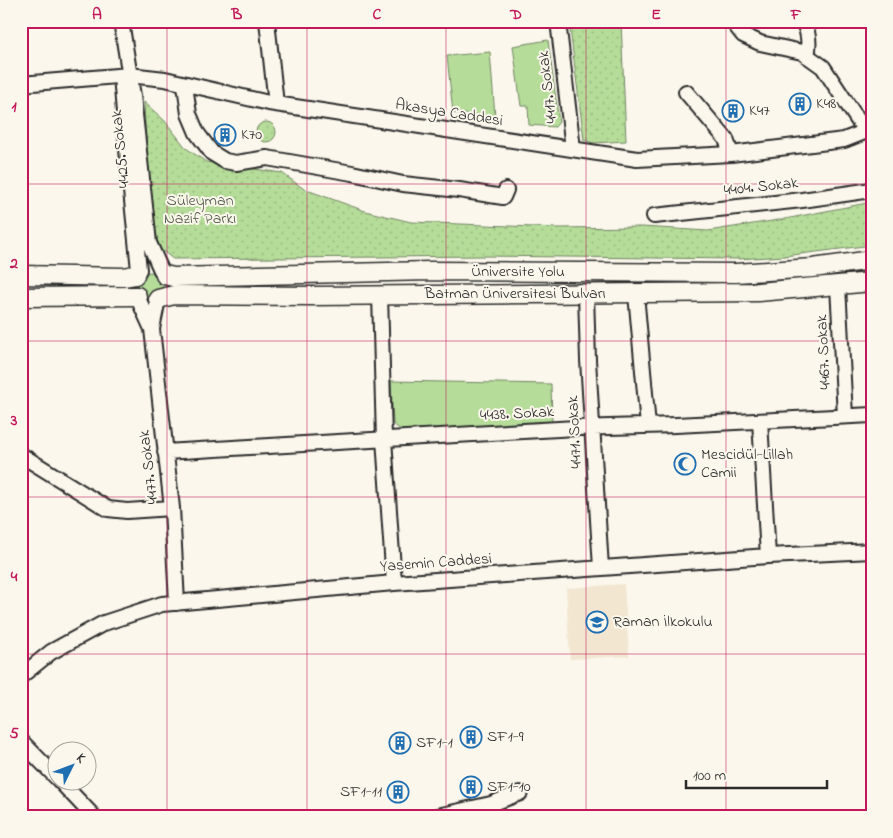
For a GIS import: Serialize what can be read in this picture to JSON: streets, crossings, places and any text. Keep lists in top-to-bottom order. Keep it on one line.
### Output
{"streets":{"main road":["Üniversite Yolu","Batman Üniversitesi Bulvarı"],"street":["4417. Sokak","Akasya Caddesi","4425. Sokak","4404. Sokak","4467. Sokak","4438. Sokak","4471. Sokak","4477. Sokak","Yasemin Caddesi"]},"crossings":[["4417. Sokak","Akasya Caddesi"],["Akasya Caddesi","4425. Sokak"],["4425. Sokak","Üniversite Yolu"],["4425. Sokak","Batman Üniversitesi Bulvarı"],["Üniversite Yolu","Batman Üniversitesi Bulvarı"],["Batman Üniversitesi Bulvarı","4467. Sokak"],["Batman Üniversitesi Bulvarı","4471. Sokak"],["4467. Sokak","4438. Sokak"],["4438. Sokak","4471. Sokak"],["4438. Sokak","4477. Sokak"],["4471. Sokak","Yasemin Caddesi"],["4477. Sokak","Yasemin Caddesi"]],"parks":["Süleyman Nazif Parkı"],"places":{"building":["K48","K47","K70","SF1-9","SF1-1","SF1-10","SF1-11"],"mosque":["Mescidül-Lillah Camii"],"school or university":["Raman İlkokulu"]},"scale_bar":"100 m","north":"top right","grid":{"columns":["A","B","C","D","E","F"],"rows":["1","2","3","4","5"]}}
